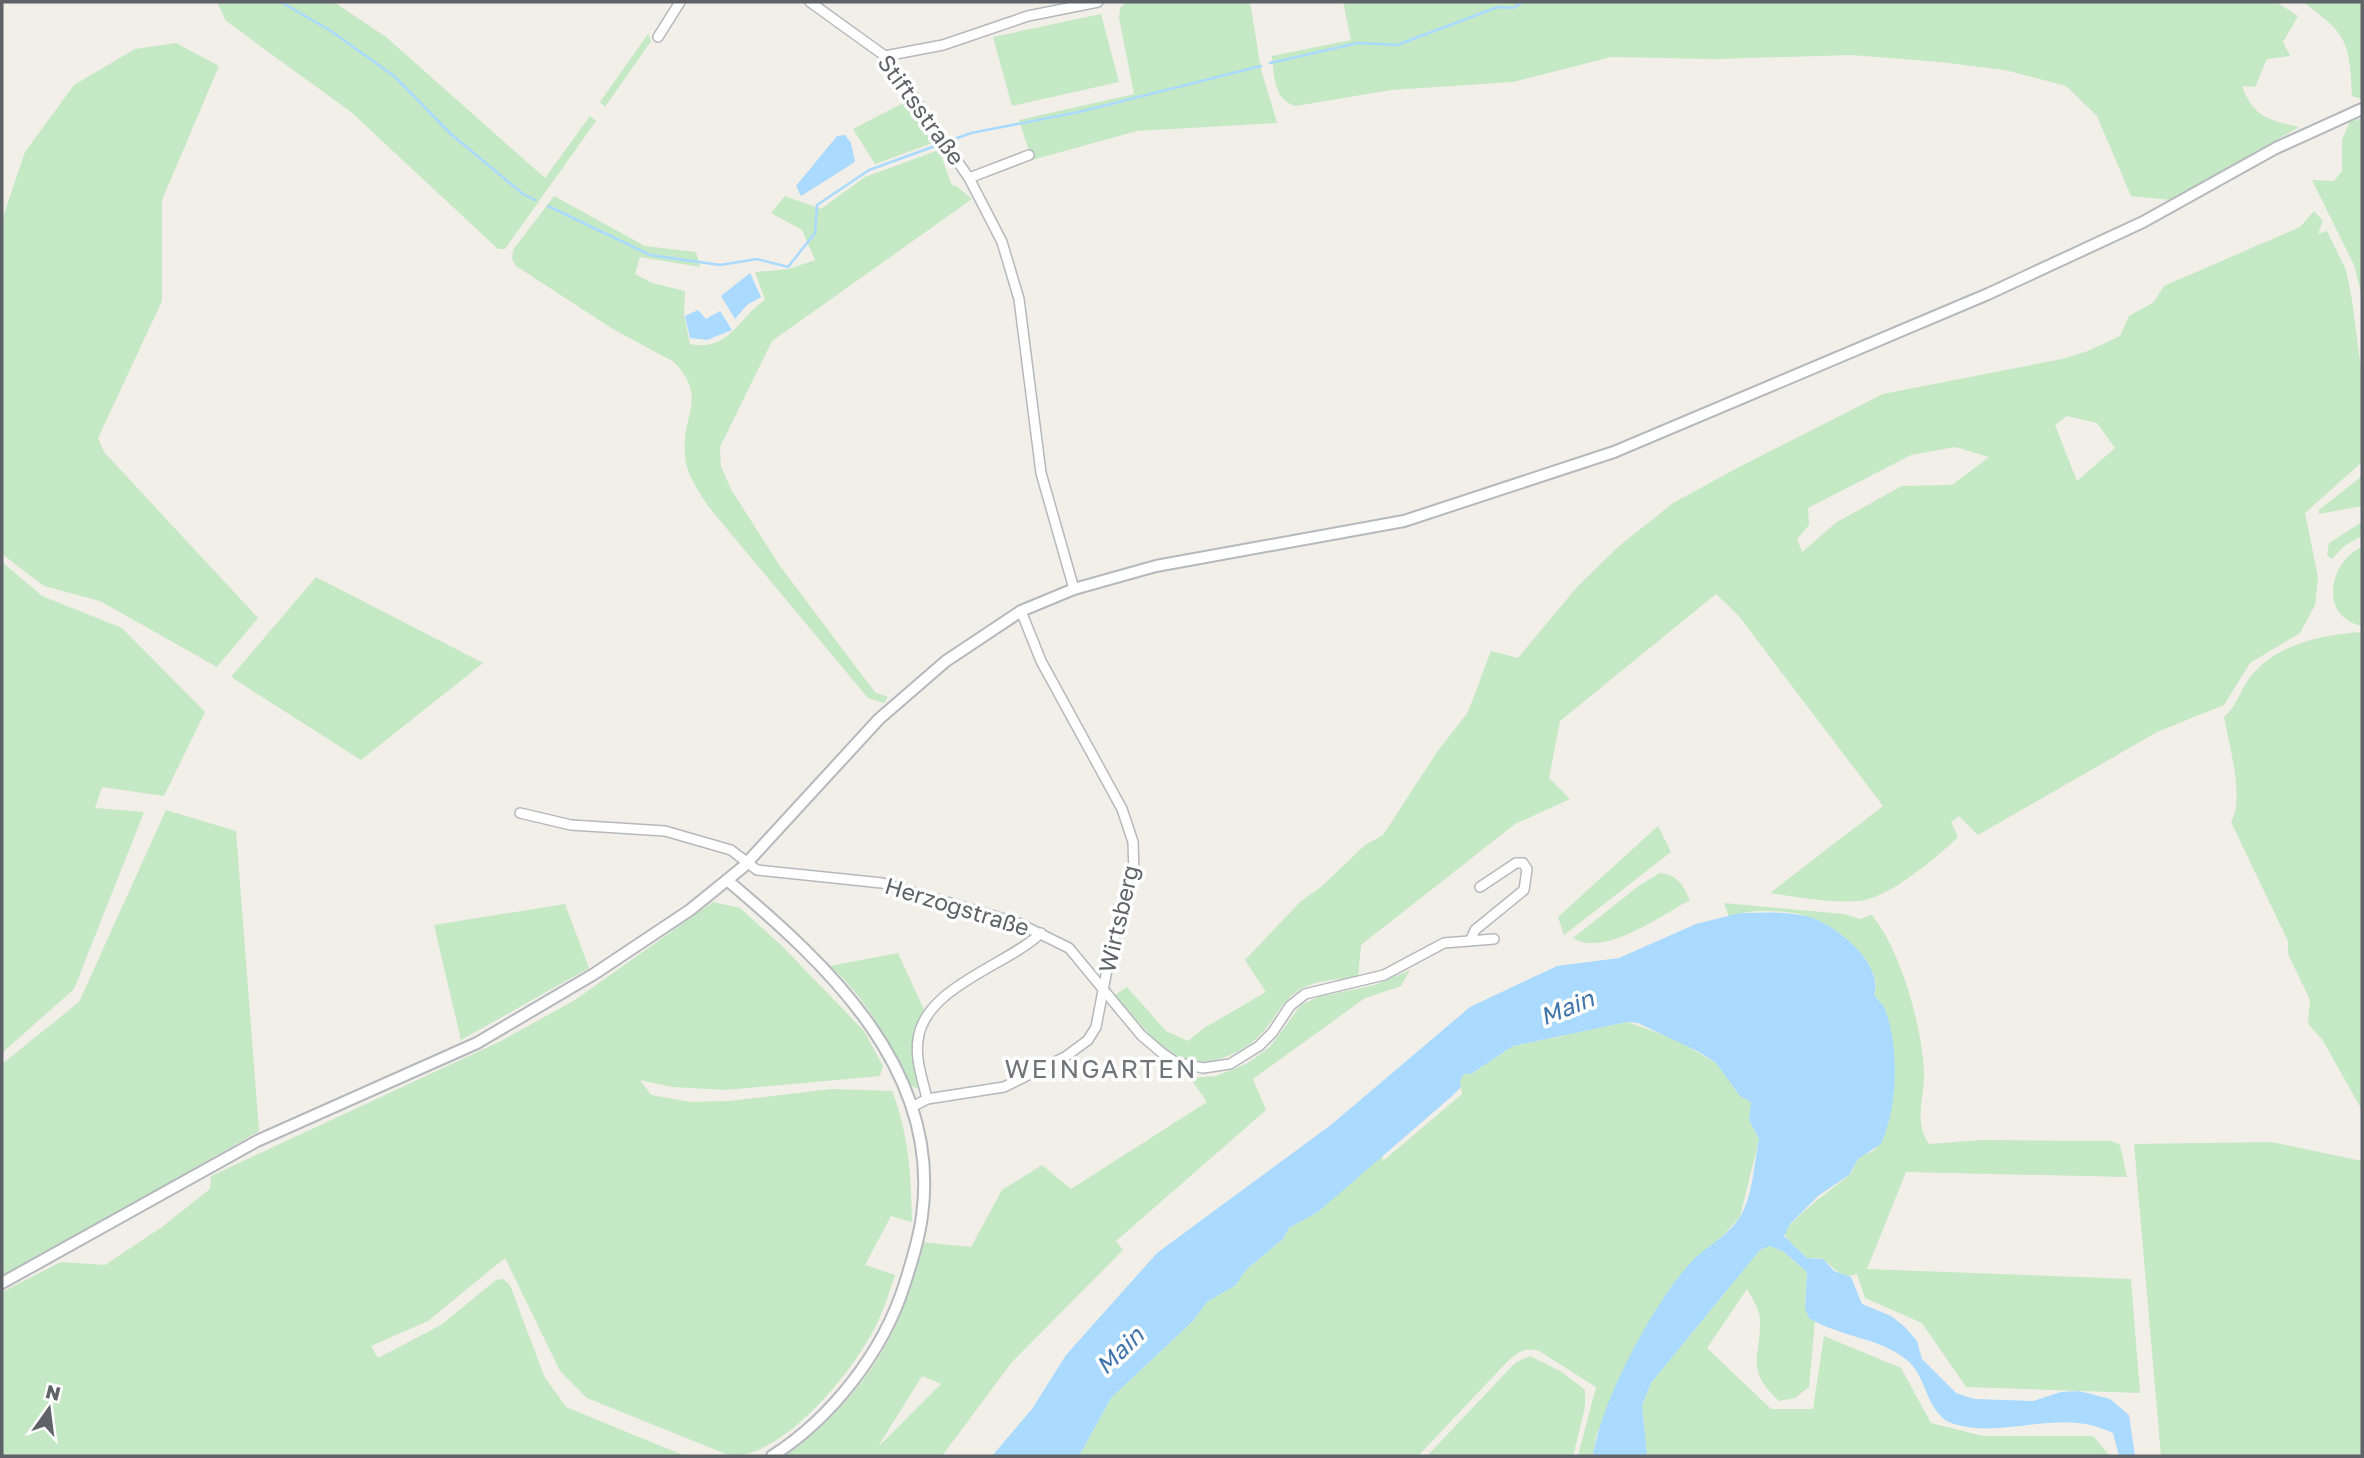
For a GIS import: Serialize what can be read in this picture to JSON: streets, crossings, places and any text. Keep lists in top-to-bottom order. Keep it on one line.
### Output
{"streets":{"street":["Stiftsstraße","Herzogstraße","Wirtsberg"]},"crossings":[["Herzogstraße","Wirtsberg"]],"districts":["WEINGARTEN"],"water":["Main"],"north":"top"}
